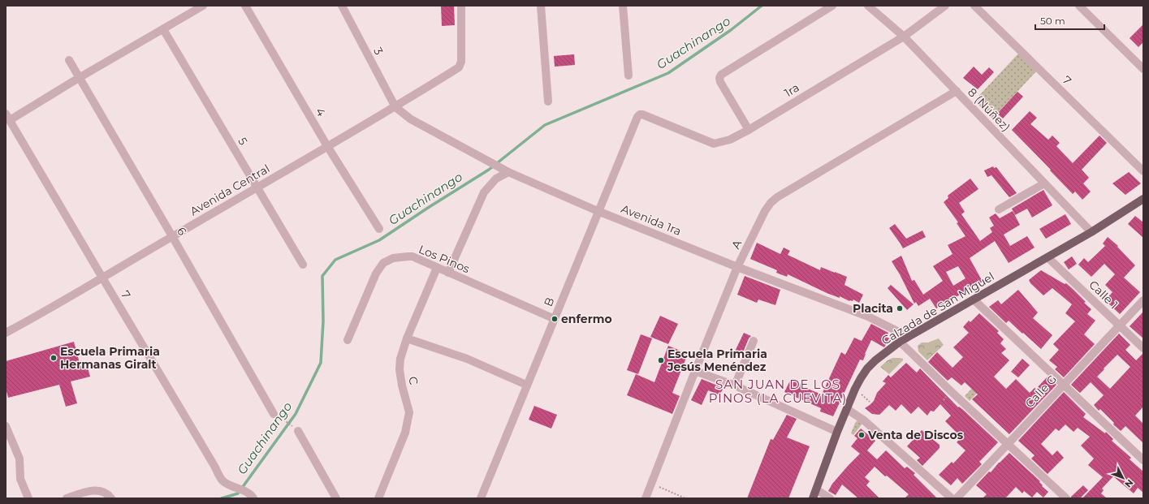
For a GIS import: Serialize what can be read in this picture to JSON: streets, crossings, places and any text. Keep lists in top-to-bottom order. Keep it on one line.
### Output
{"streets":{"main road":["Calzada de San Miguel"],"street":["3","7","1ra","8 (Núñez)","4","5","Avenida Central","Avenida 1ra","6","A","Los Pinos","Calle 1","B","C","Calle G"]},"crossings":[["3","Avenida Central"],["3","Avenida 1ra"],["7","Avenida Central"],["1ra","8 (Núñez)"],["1ra","B"],["8 (Núñez)","A"],["8 (Núñez)","Calzada de San Miguel"],["4","Avenida Central"],["5","Avenida Central"],["Avenida Central","Avenida 1ra"],["Avenida Central","6"],["Avenida 1ra","A"],["Avenida 1ra","B"],["Avenida 1ra","Calzada de San Miguel"],["Avenida 1ra","Calle G"],["Los Pinos","B"],["Los Pinos","C"],["Calle 1","Calzada de San Miguel"],["Calle 1","Calle G"]],"districts":["SAN JUAN DE LOS PINOS (LA CUEVITA)"],"water":["Guachinango"],"places":["Placita","enfermo","Escuela Primaria Hermanas Giralt","Escuela Primaria Jesús Menéndez","Venta de Discos"],"scale_bar":"50 m","north":"bottom right"}
